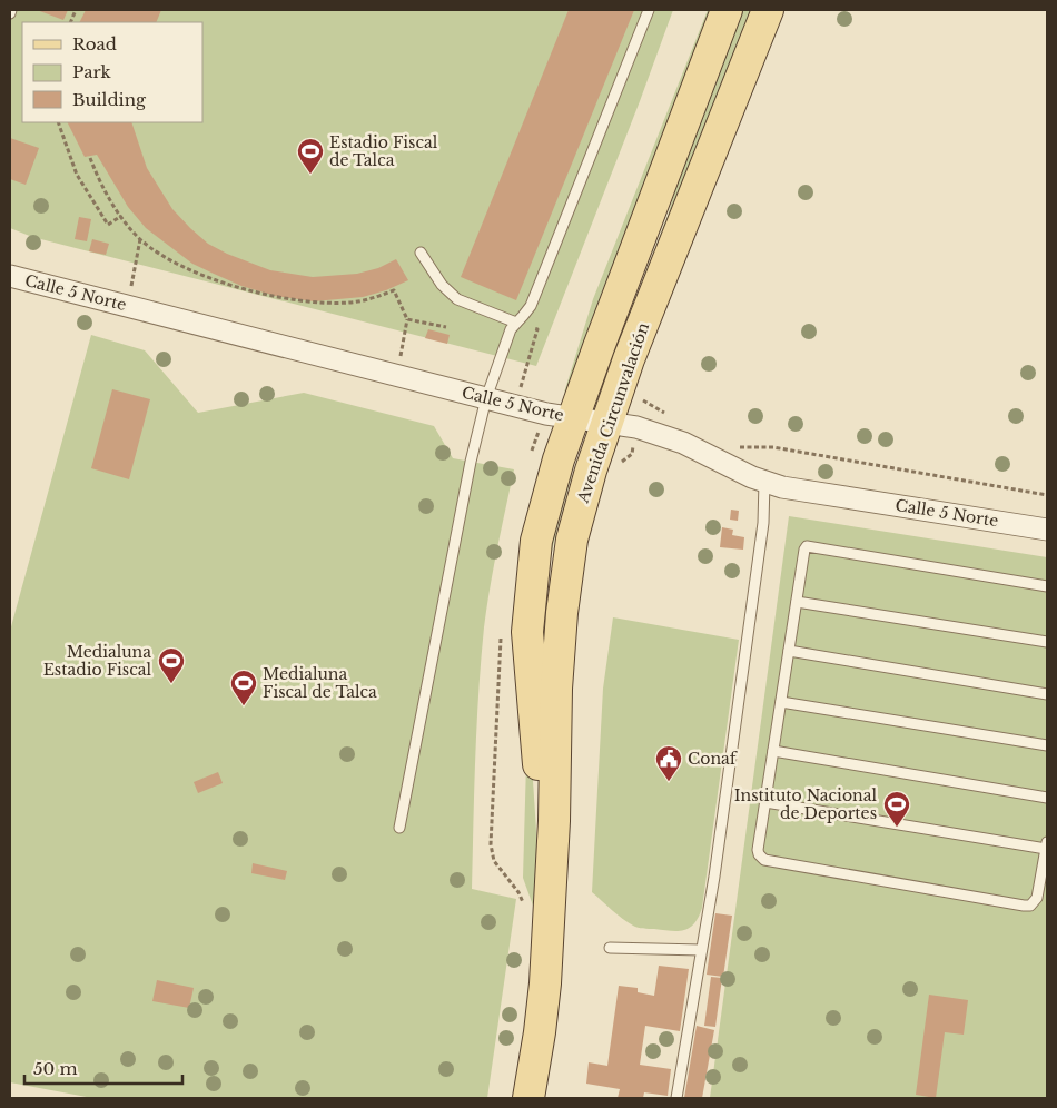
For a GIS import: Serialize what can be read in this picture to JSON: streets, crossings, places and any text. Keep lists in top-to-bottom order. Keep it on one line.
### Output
{"streets":{"main road":["Avenida Circunvalación"],"street":["Calle 5 Norte"]},"crossings":[["Calle 5 Norte","Avenida Circunvalación"]],"places":{"sports":["Estadio Fiscal de Talca","Medialuna Estadio Fiscal","Medialuna Fiscal de Talca","Instituto Nacional de Deportes"],"public building":["Conaf"]},"legend":["Road","Park","Building"],"scale_bar":"50 m"}
